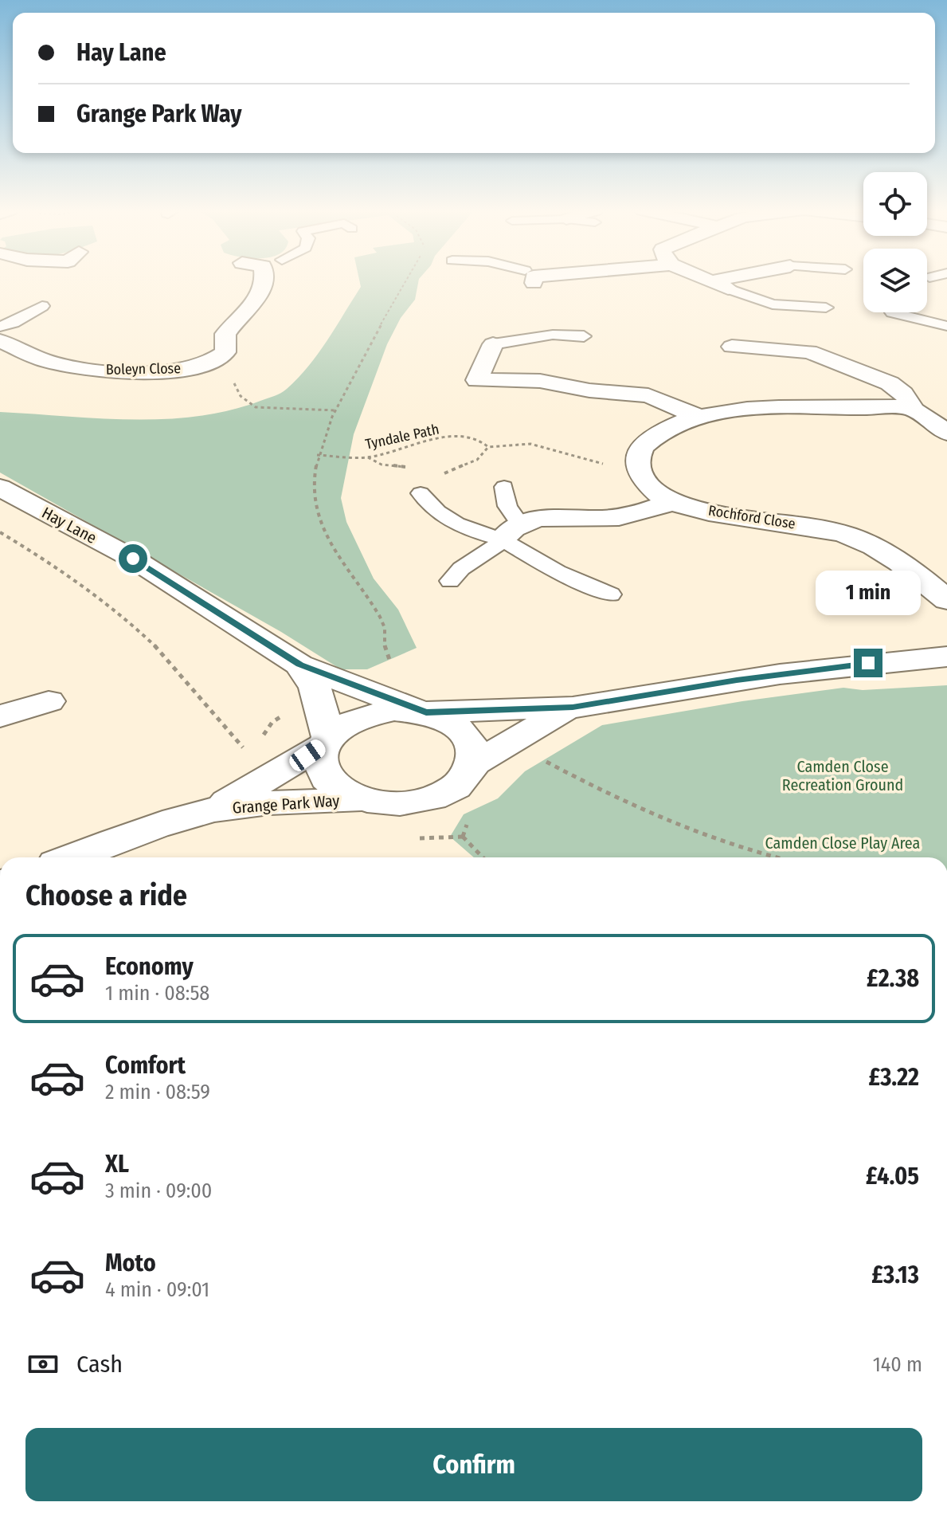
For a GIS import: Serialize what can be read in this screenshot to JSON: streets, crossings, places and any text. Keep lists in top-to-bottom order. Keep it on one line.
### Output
{"streets":{"street":["Boleyn Close","Rochford Close","Hay Lane","Grange Park Way"],"path":["Tyndale Path"]},"crossings":[["Tyndale Path","Rochford Close"],["Hay Lane","Grange Park Way"]],"parks":["Camden Close Recreation Ground","Camden Close Play Area"],"page":{"banner":["Hay Lane","Grange Park Way"],"bubble":"1 min","heading":"Choose a ride","list":[{"name":"Economy","note":"1 min · 08:58","value":"£2.38"},{"name":"Comfort","note":"2 min · 08:59","value":"£3.22"},{"name":"XL","note":"3 min · 09:00","value":"£4.05"},{"name":"Moto","note":"4 min · 09:01","value":"£3.13"}],"pay":["Cash","140 m"],"buttons":"Confirm"}}
